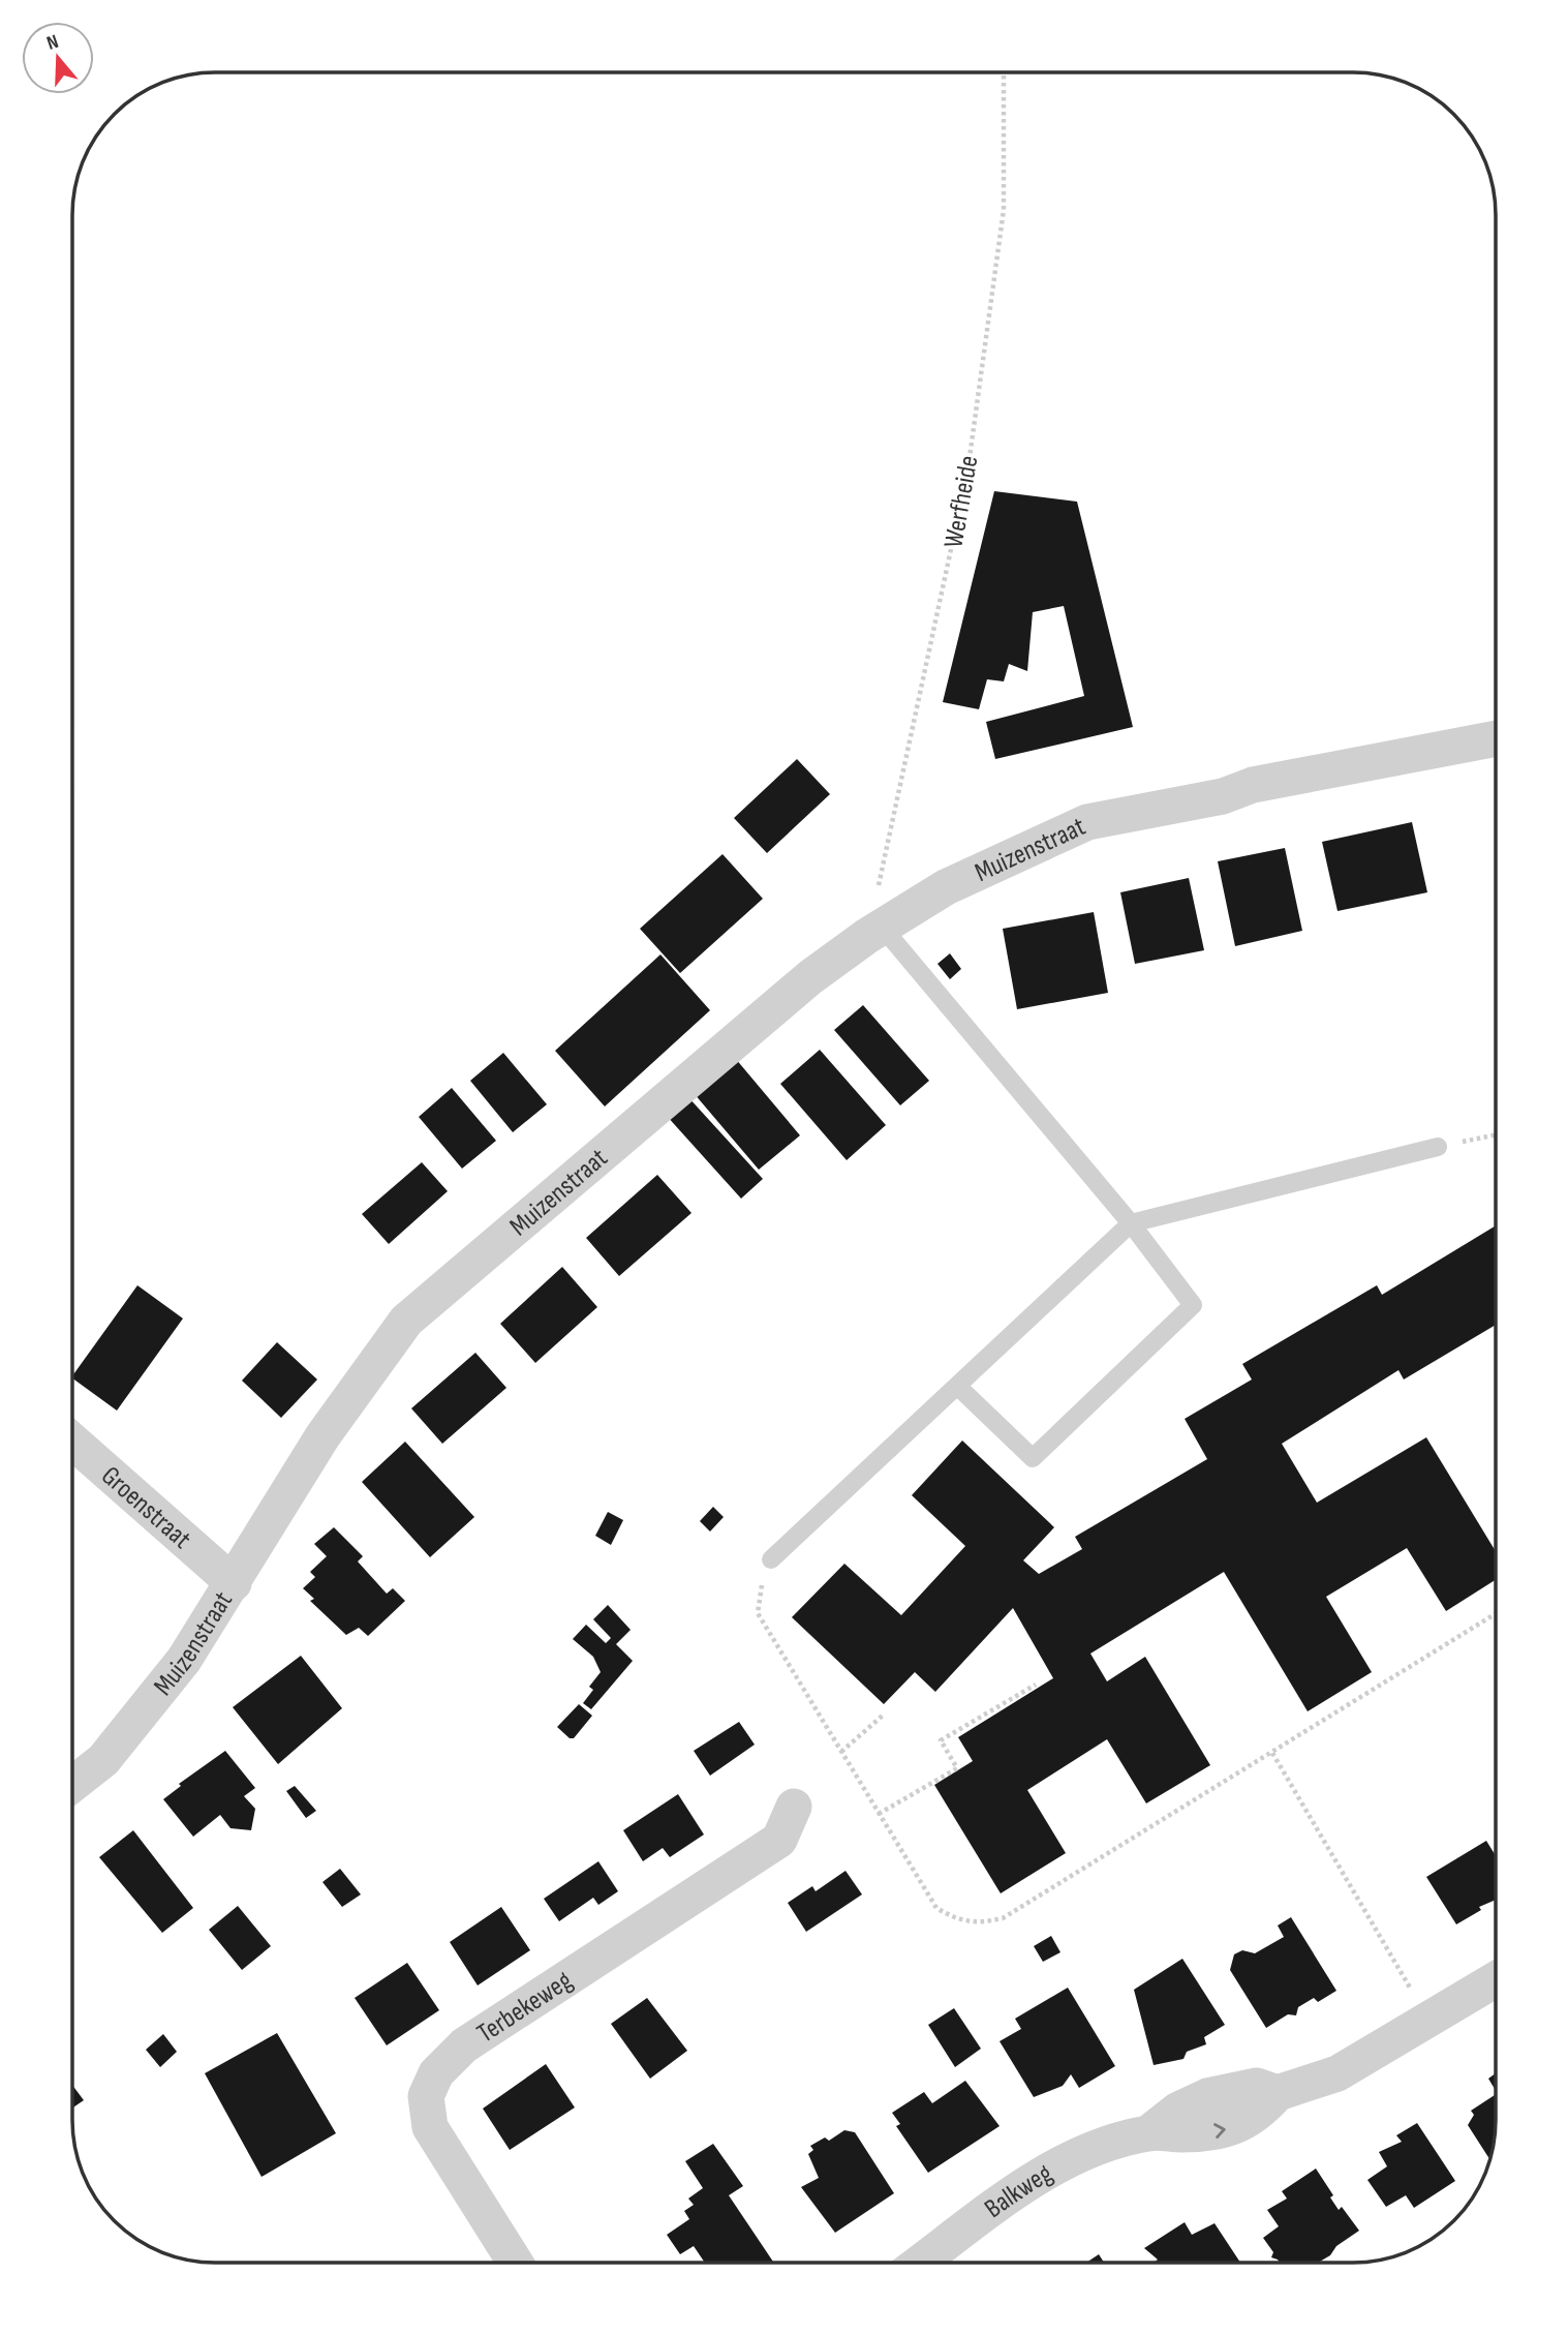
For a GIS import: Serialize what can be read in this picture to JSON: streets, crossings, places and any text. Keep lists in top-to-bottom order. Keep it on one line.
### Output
{"streets":{"street":["Muizenstraat","Groenstraat","Terbekeweg","Balkweg"],"path":["Werfheide"]},"crossings":[["Werfheide","Muizenstraat"],["Muizenstraat","Groenstraat"]],"north":"top"}
